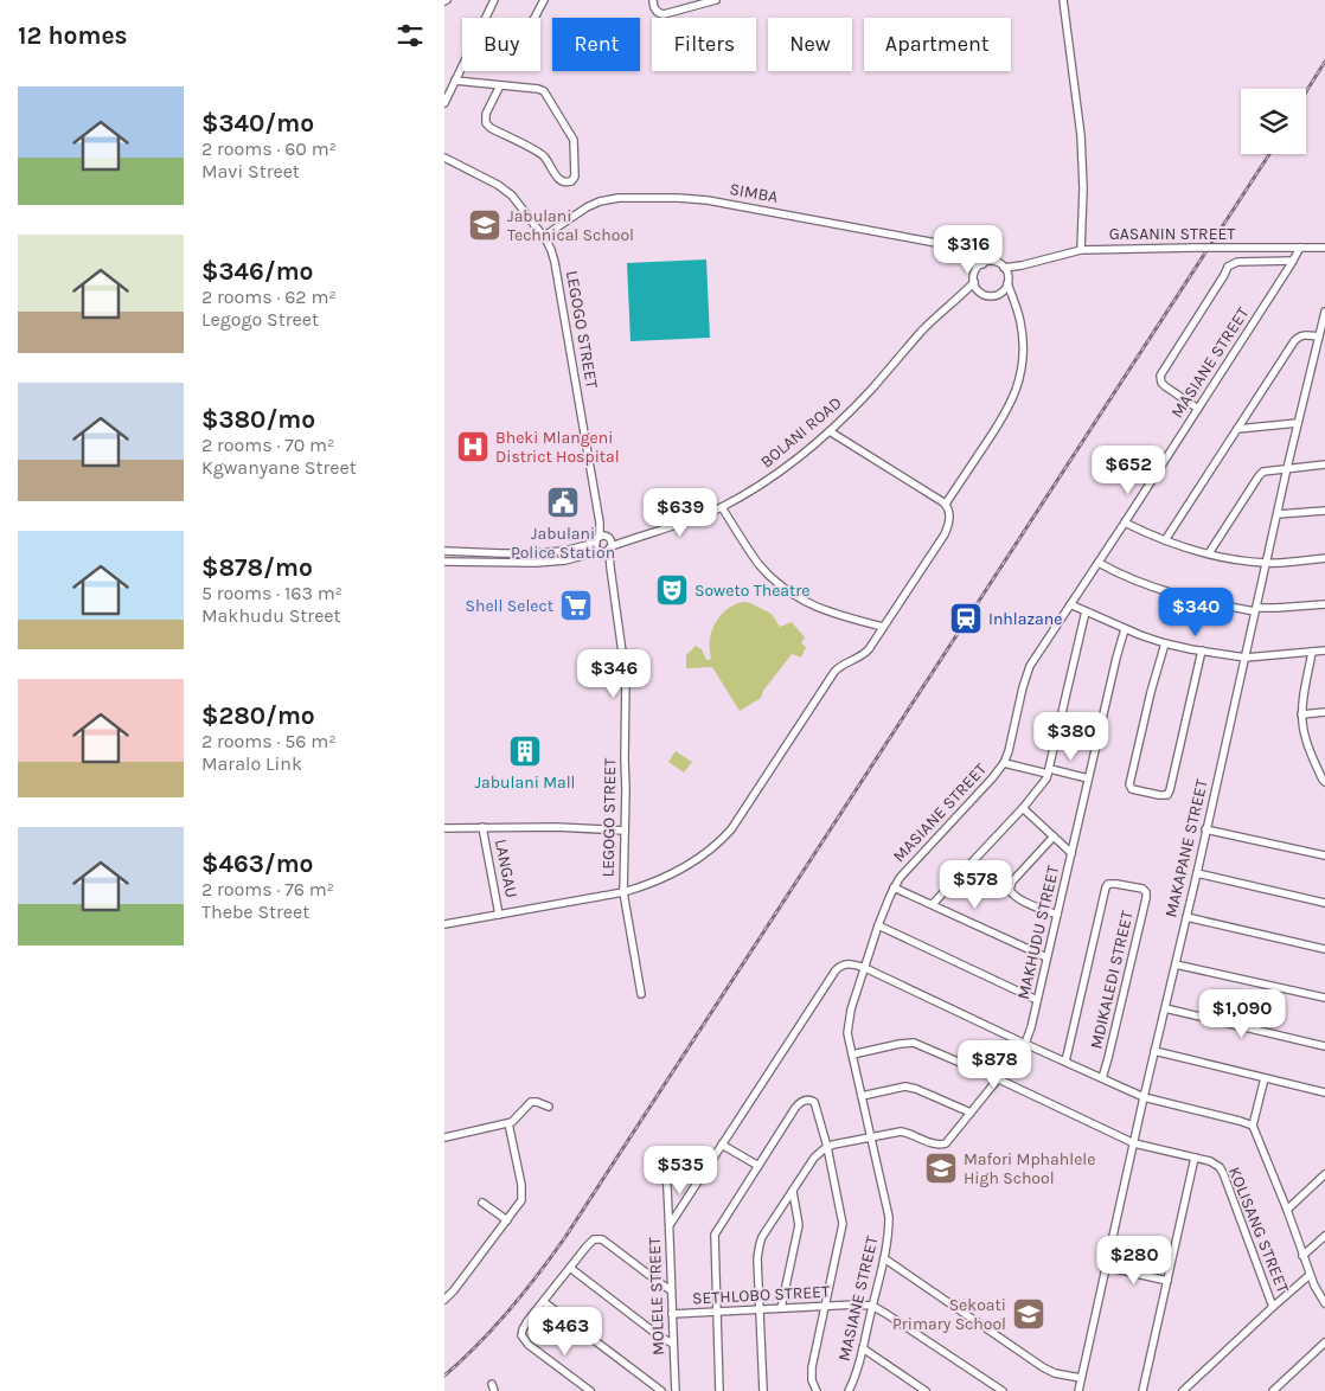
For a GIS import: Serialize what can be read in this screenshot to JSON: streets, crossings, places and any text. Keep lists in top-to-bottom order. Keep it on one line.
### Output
{"streets":{"street":["SIMBA","GASANIN STREET","LEGOGO STREET","MASIANE STREET","BOLANI ROAD","MAKAPANE STREET","LANGAU","MAKHUDU STREET","MDIKALEDI STREET","KOLISANG STREET","SETHLOBO STREET","MOLELE STREET"]},"crossings":[["SIMBA","LEGOGO STREET"],["GASANIN STREET","MASIANE STREET"],["GASANIN STREET","BOLANI ROAD"],["LEGOGO STREET","BOLANI ROAD"],["MASIANE STREET","MAKHUDU STREET"],["MASIANE STREET","KOLISANG STREET"],["MASIANE STREET","SETHLOBO STREET"],["MASIANE STREET","MOLELE STREET"],["MAKAPANE STREET","KOLISANG STREET"],["MAKHUDU STREET","KOLISANG STREET"],["SETHLOBO STREET","MOLELE STREET"]],"places":{"school or university":["Jabulani Technical School","Mafori Mphahlele High School","Sekoati Primary School"],"hospital":["Bheki Mlangeni District Hospital"],"public building":["Jabulani Police Station"],"theatre":["Soweto Theatre"],"supermarket":["Shell Select"],"station":["Inhlazane"],"building":["Jabulani Mall"]},"page":{"heading":"12 homes","chip":["Buy","Rent","Filters","New","Apartment"],"list":[{"name":"$340/mo","note":"2 rooms · 60 m² · Mavi Street"},{"name":"$346/mo","note":"2 rooms · 62 m² · Legogo Street"},{"name":"$380/mo","note":"2 rooms · 70 m² · Kgwanyane Street"},{"name":"$878/mo","note":"5 rooms · 163 m² · Makhudu Street"},{"name":"$280/mo","note":"2 rooms · 56 m² · Maralo Link"},{"name":"$463/mo","note":"2 rooms · 76 m² · Thebe Street"}],"price":["$316","$652","$639","$340","$346","$380","$578","$1,090","$878","$535","$280","$463"]}}
